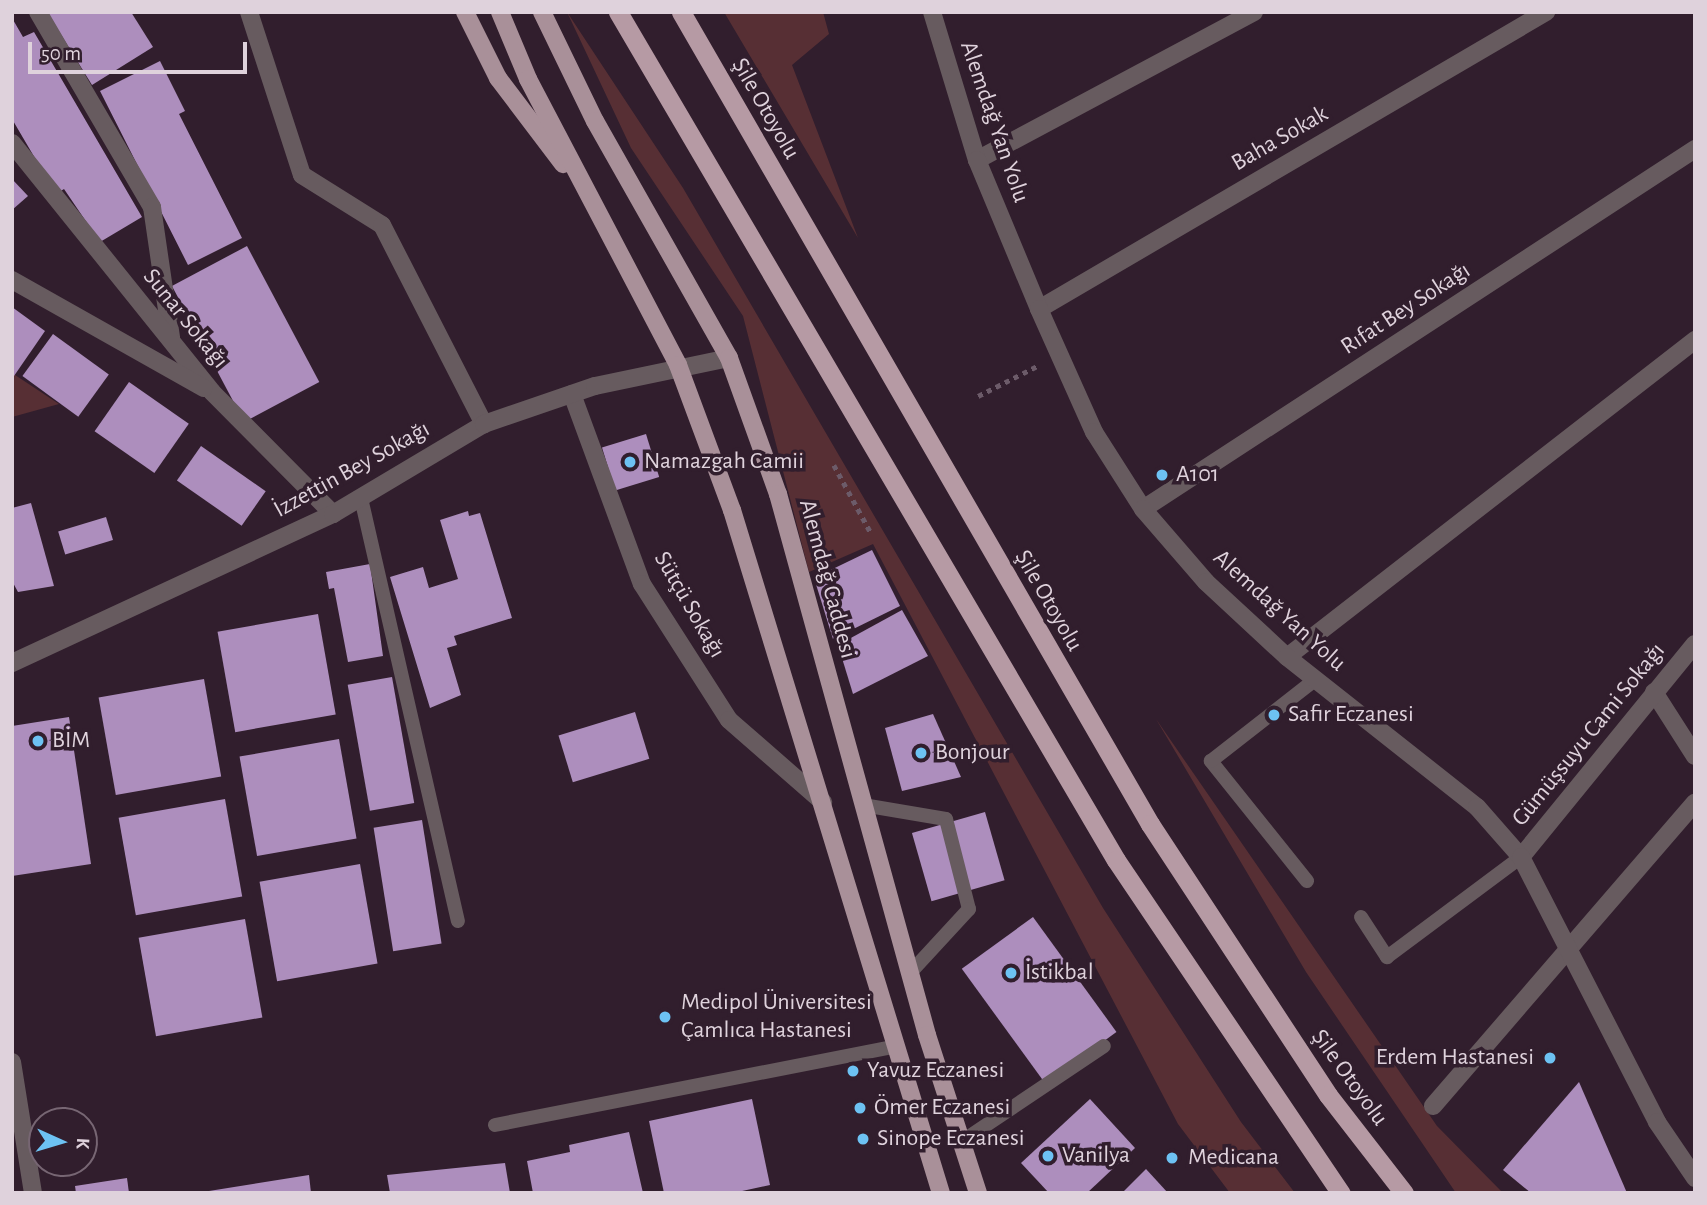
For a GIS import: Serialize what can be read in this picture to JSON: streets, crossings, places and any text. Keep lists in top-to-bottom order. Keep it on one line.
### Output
{"streets":{"highway":["Şile Otoyolu"],"main road":["Alemdağ Caddesi"],"street":["Alemdağ Yan Yolu","Baha Sokak","Rıfat Bey Sokağı","Sunar Sokağı","İzzettin Bey Sokağı","Sütçü Sokağı","Gümüşsuyu Cami Sokağı"]},"crossings":[["Alemdağ Yan Yolu","Baha Sokak"],["Alemdağ Yan Yolu","Rıfat Bey Sokağı"],["Alemdağ Yan Yolu","Gümüşsuyu Cami Sokağı"],["Sunar Sokağı","İzzettin Bey Sokağı"],["İzzettin Bey Sokağı","Alemdağ Caddesi"],["İzzettin Bey Sokağı","Sütçü Sokağı"]],"places":["Namazgah Camii","A101","Safir Eczanesi","BİM","Bonjour","İstikbal","Medipol Üniversitesi Çamlıca Hastanesi","Erdem Hastanesi","Yavuz Eczanesi","Ömer Eczanesi","Sinope Eczanesi","Vanilya","Medicana"],"scale_bar":"50 m","north":"right"}
